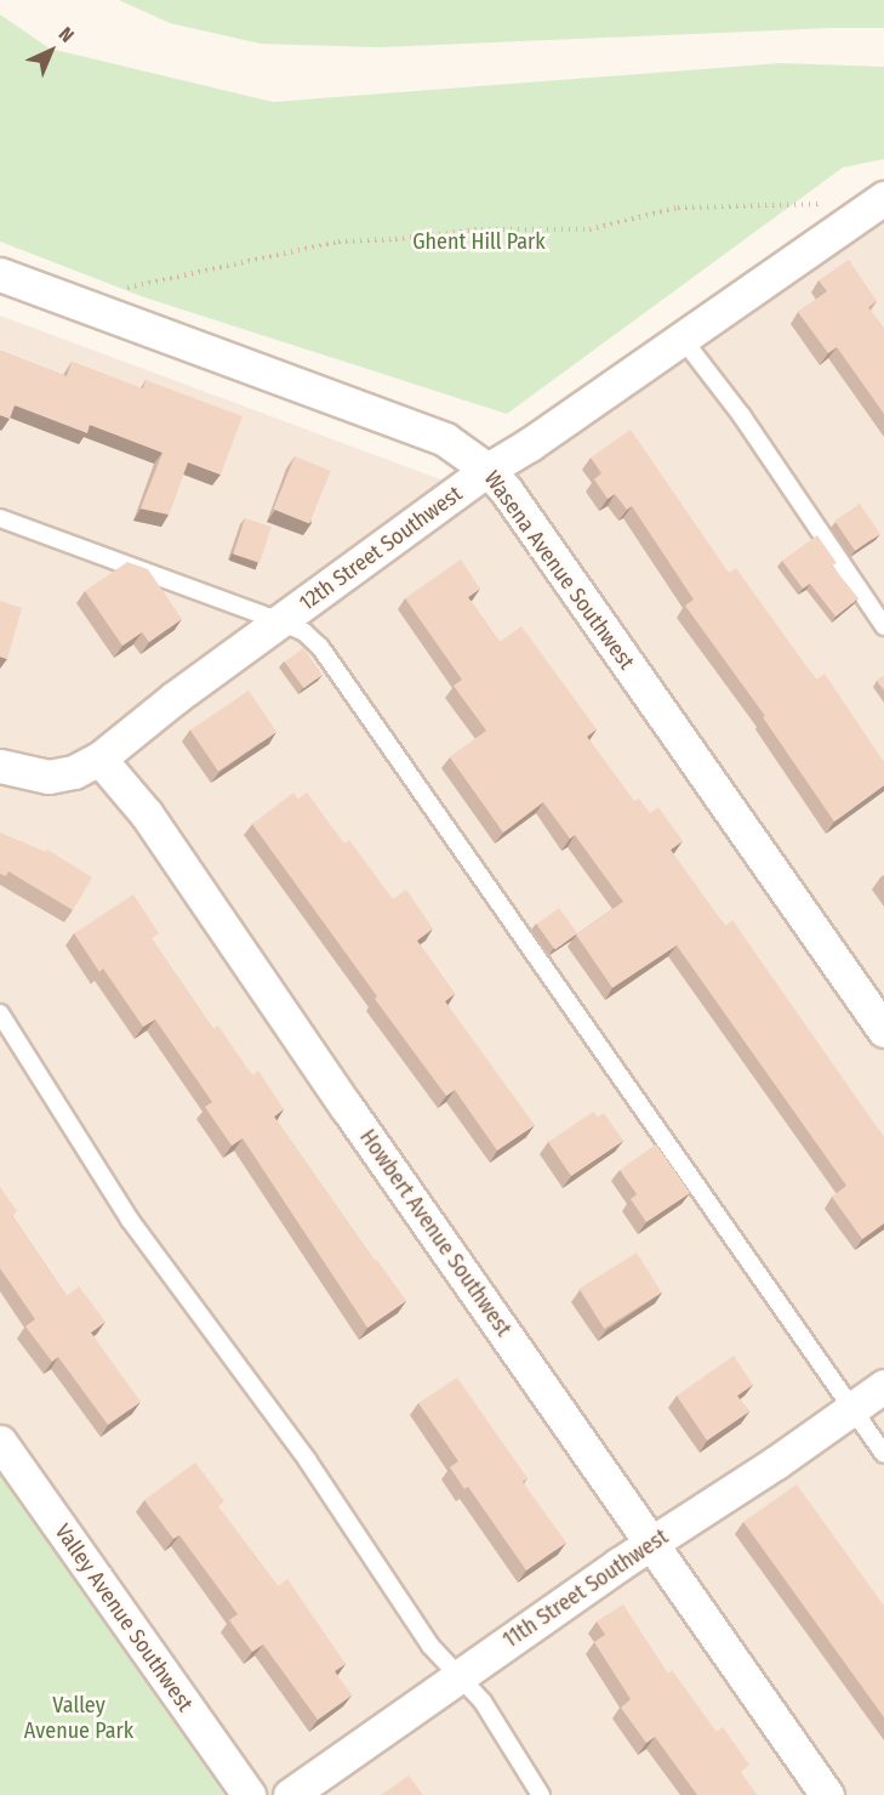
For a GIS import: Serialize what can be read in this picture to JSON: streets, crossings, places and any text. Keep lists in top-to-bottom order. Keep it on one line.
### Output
{"streets":{"street":["12th Street Southwest","Wasena Avenue Southwest","Howbert Avenue Southwest","11th Street Southwest","Valley Avenue Southwest"]},"crossings":[["12th Street Southwest","Wasena Avenue Southwest"],["12th Street Southwest","Howbert Avenue Southwest"],["Howbert Avenue Southwest","11th Street Southwest"]],"parks":["Ghent Hill Park","Valley Avenue Park"],"north":"top right"}
